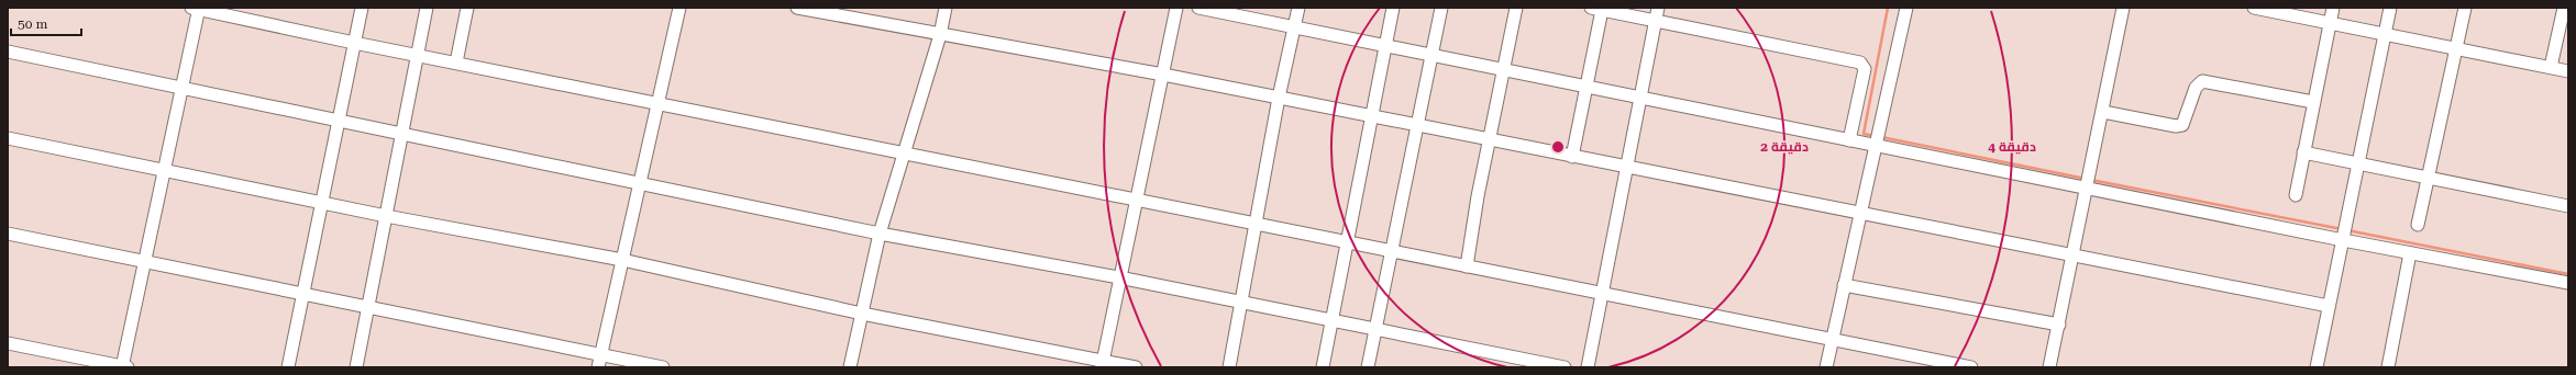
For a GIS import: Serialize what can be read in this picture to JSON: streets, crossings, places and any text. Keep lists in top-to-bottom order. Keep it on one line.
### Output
{"scale_bar":"50 m","rings":["2 دقيقة","4 دقيقة"]}
